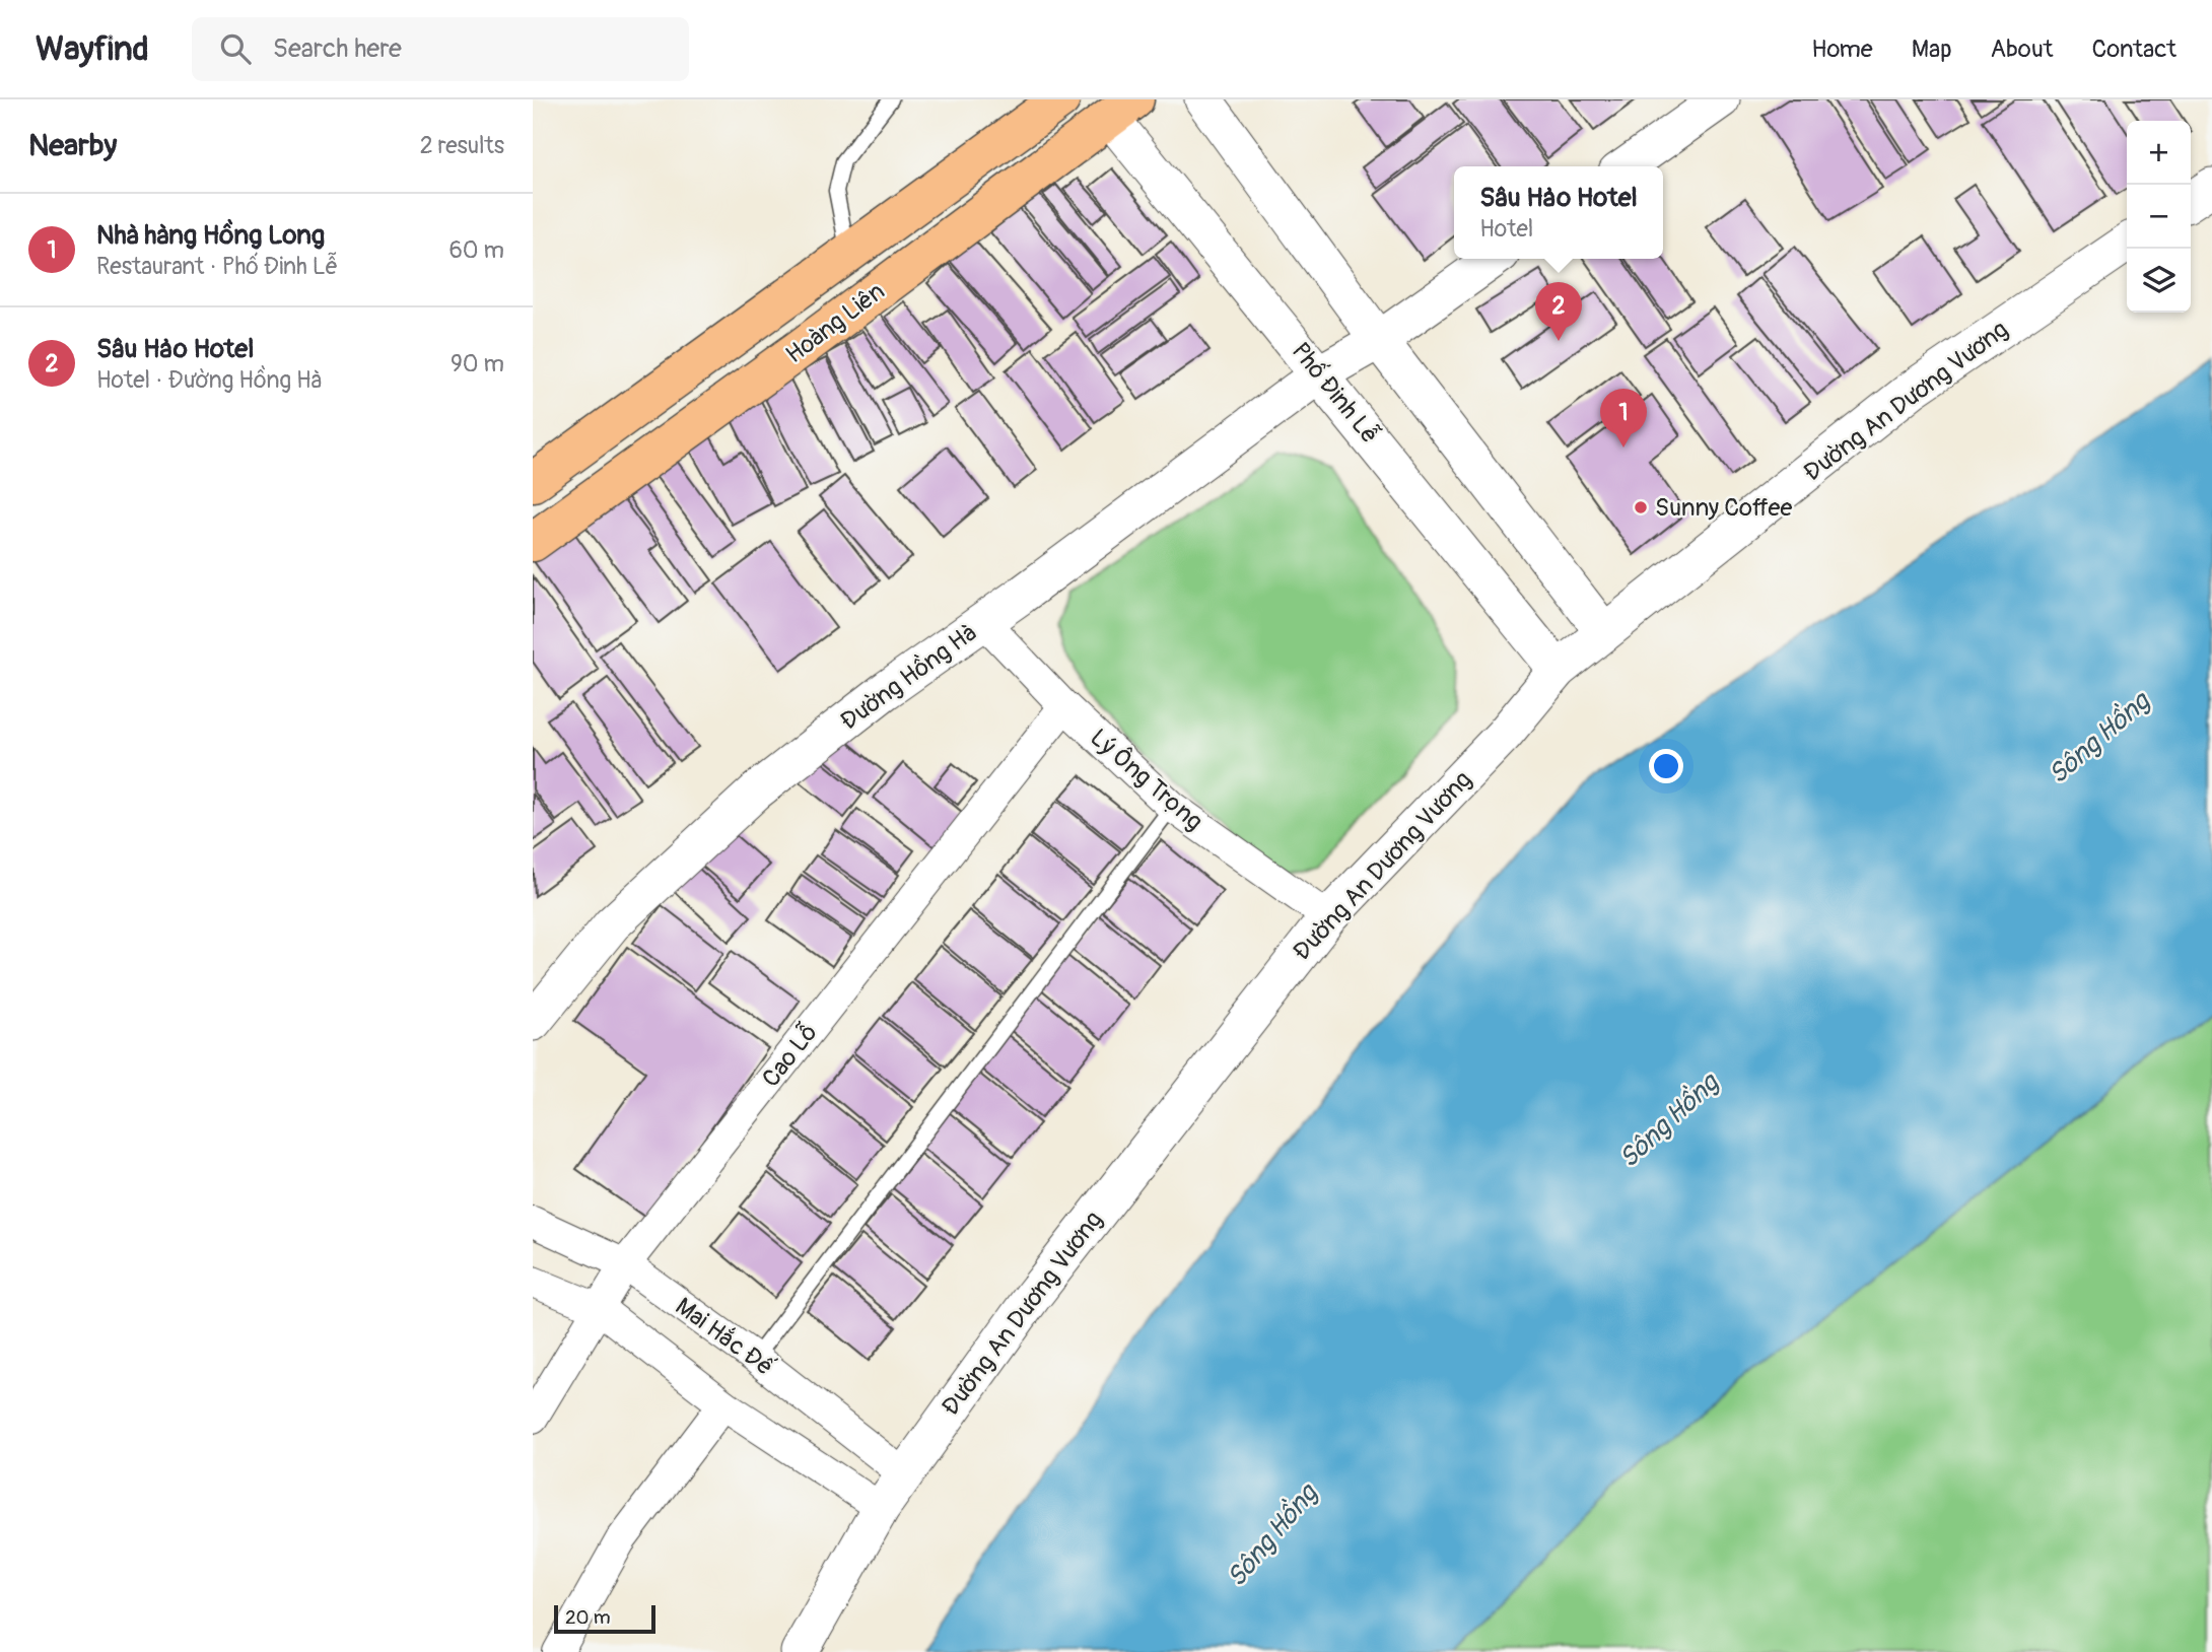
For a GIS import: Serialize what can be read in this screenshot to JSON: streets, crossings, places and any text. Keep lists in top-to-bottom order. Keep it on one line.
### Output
{"streets":{"main road":["Hoàng Liên"],"street":["Phố Đinh Lễ","Đường An Dương Vương","Đường Hồng Hà","Lý Ông Trọng","Cao Lỗ","Mai Hắc Đế"]},"crossings":[["Hoàng Liên","Phố Đinh Lễ"],["Phố Đinh Lễ","Đường An Dương Vương"],["Phố Đinh Lễ","Đường Hồng Hà"],["Đường An Dương Vương","Lý Ông Trọng"],["Đường An Dương Vương","Mai Hắc Đế"],["Đường Hồng Hà","Lý Ông Trọng"],["Lý Ông Trọng","Cao Lỗ"],["Cao Lỗ","Mai Hắc Đế"]],"water":["Sông Hồng"],"places":["Sunny Coffee"],"scale_bar":"20 m","page":{"header":"Wayfind","search":"Search here","nav":["Home","Map","About","Contact"],"heading":["Nearby","2 results"],"map_buttons":["+","−"],"popup":["Sâu Hảo Hotel","Hotel"],"list":[{"mark":"1","name":"Nhà hàng Hồng Long","note":"Restaurant · Phố Đinh Lễ","value":"60 m"},{"mark":"2","name":"Sâu Hảo Hotel","note":"Hotel · Đường Hồng Hà","value":"90 m"}],"pins":["2","1"],"scale":"20 m"}}
